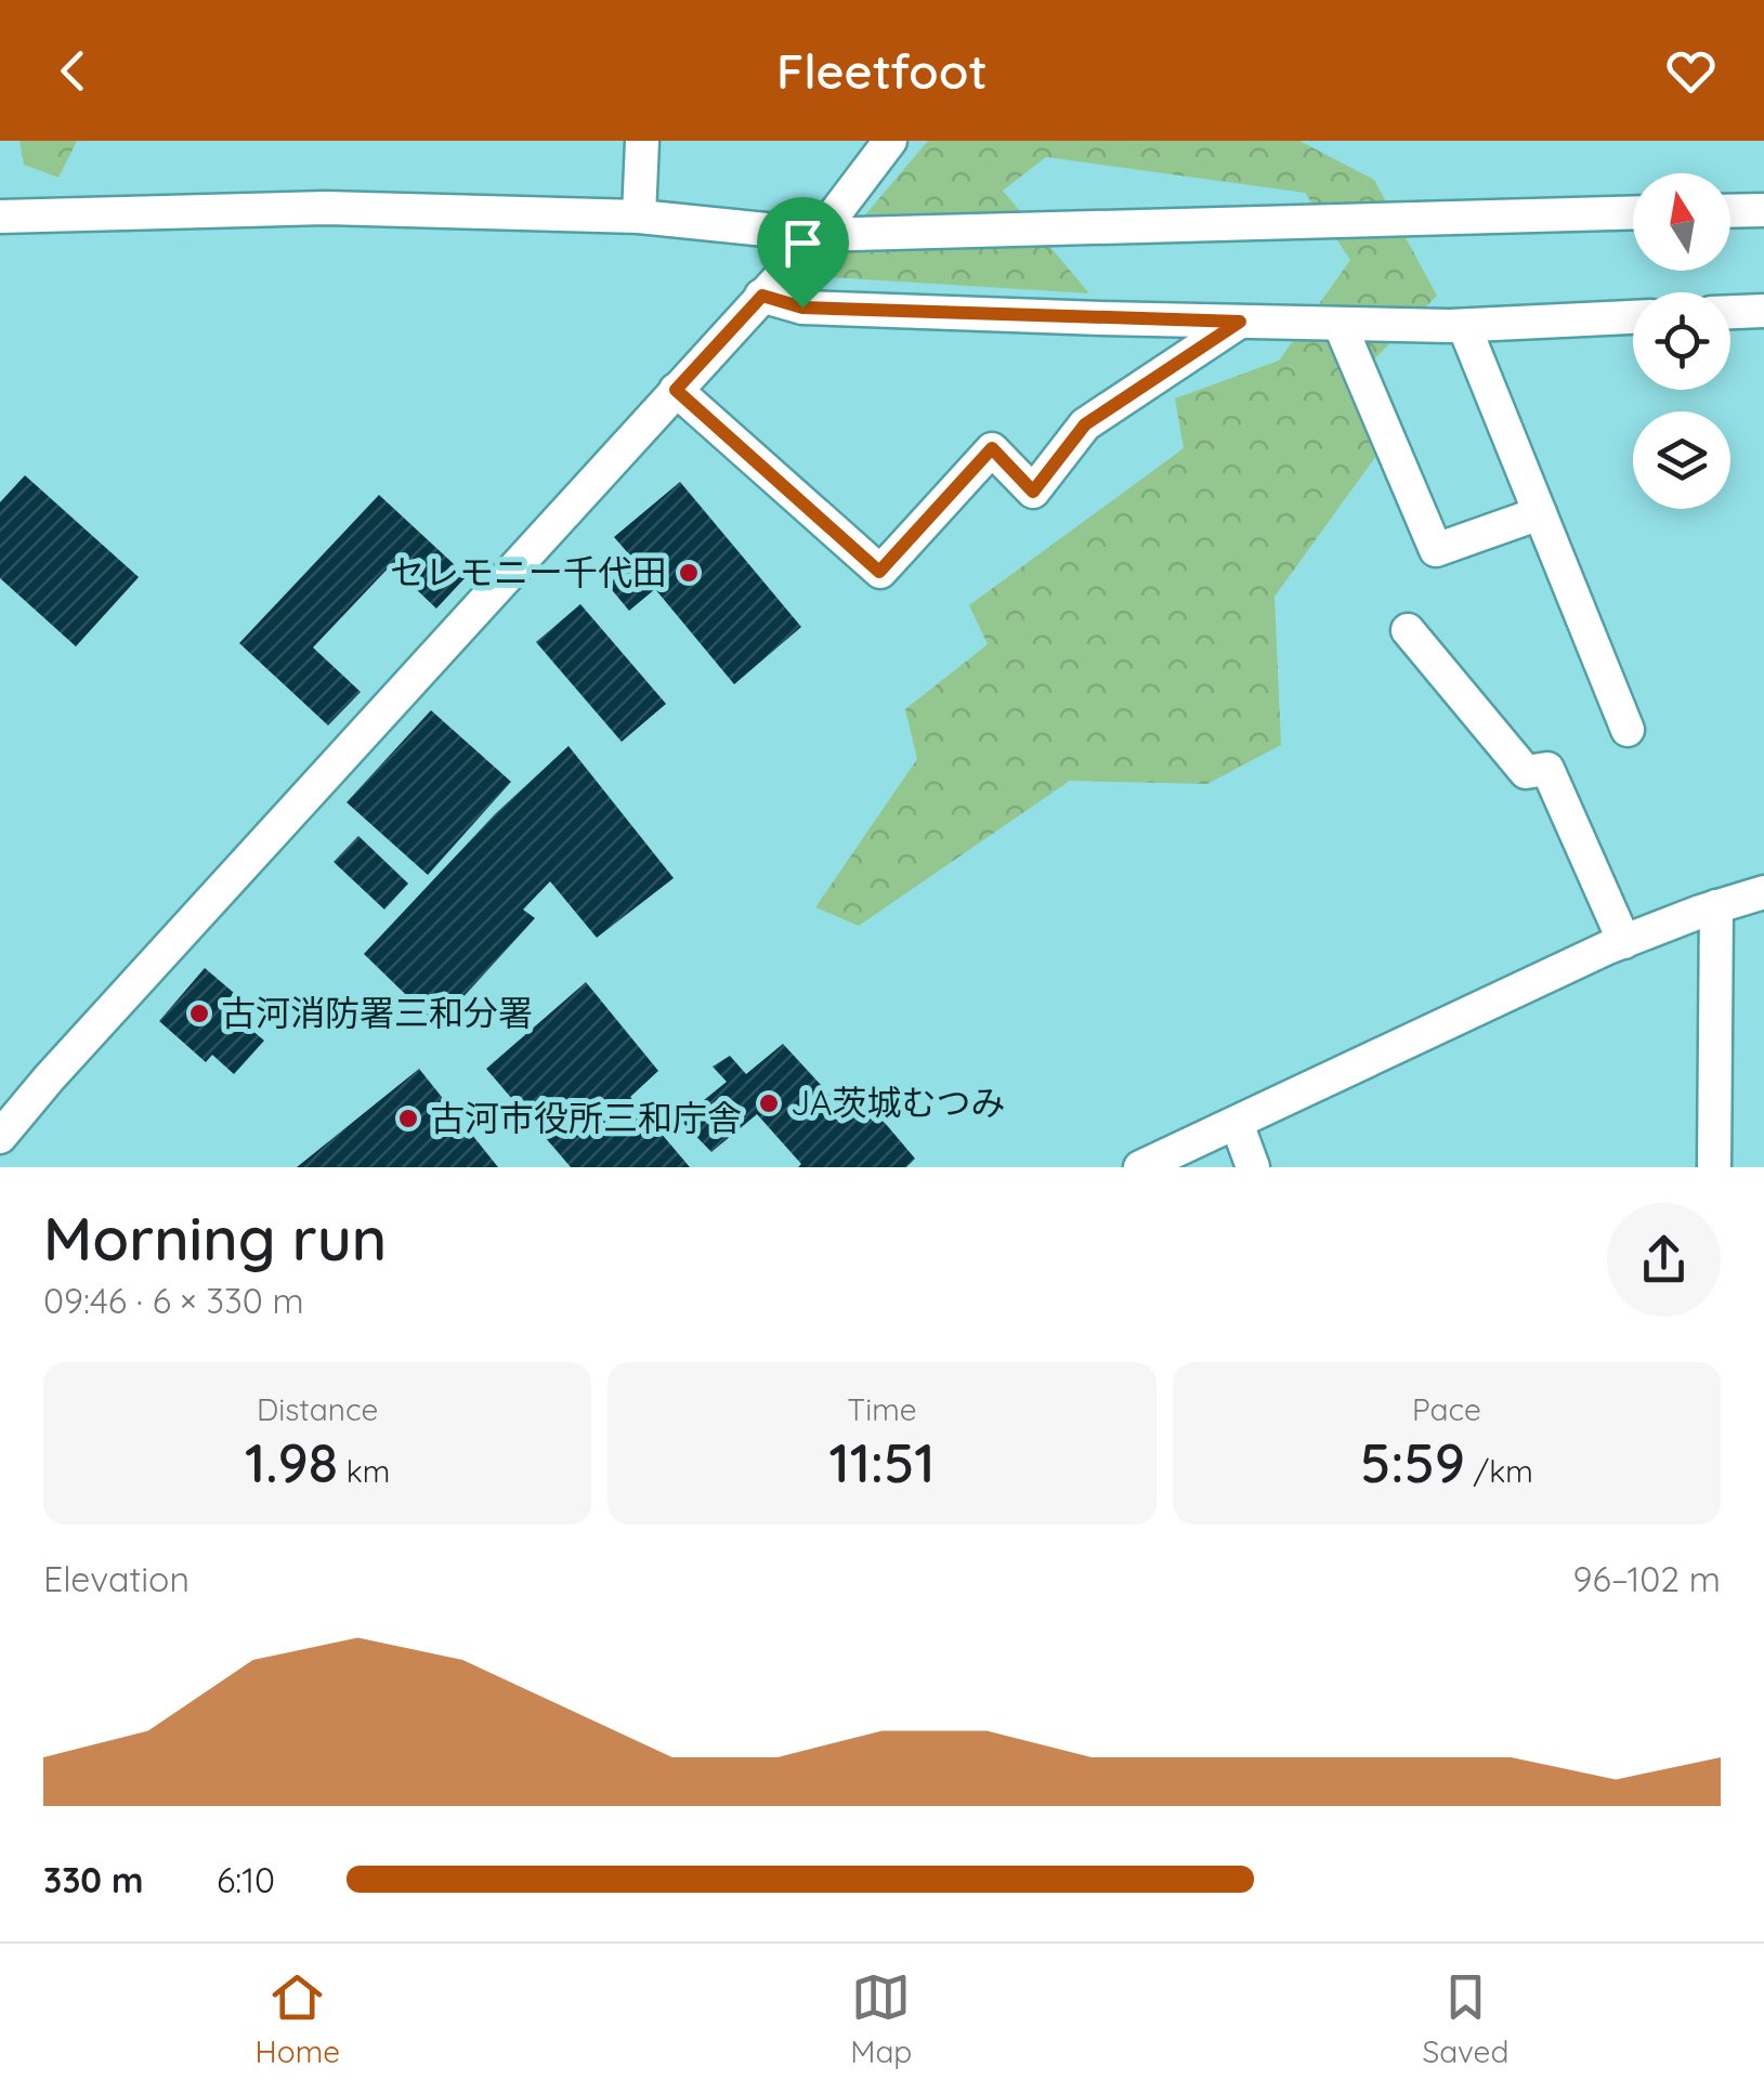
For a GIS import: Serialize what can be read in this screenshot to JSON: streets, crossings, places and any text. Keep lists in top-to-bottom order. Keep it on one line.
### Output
{"places":["セレモニー千代田","古河消防署三和分署","JA茨城むつみ","古河市役所三和庁舎"],"north":"top","page":{"header":"Fleetfoot","heading":["Morning run","09:46 · 6 × 330 m"],"stats":[["Distance","1.98 km"],["Time","11:51"],["Pace","5:59 /km"]],"chart":["Elevation","96–102 m"],"list":[{"name":"330 m","note":"6:10"}],"tabs":["Home","Map","Saved"]}}
